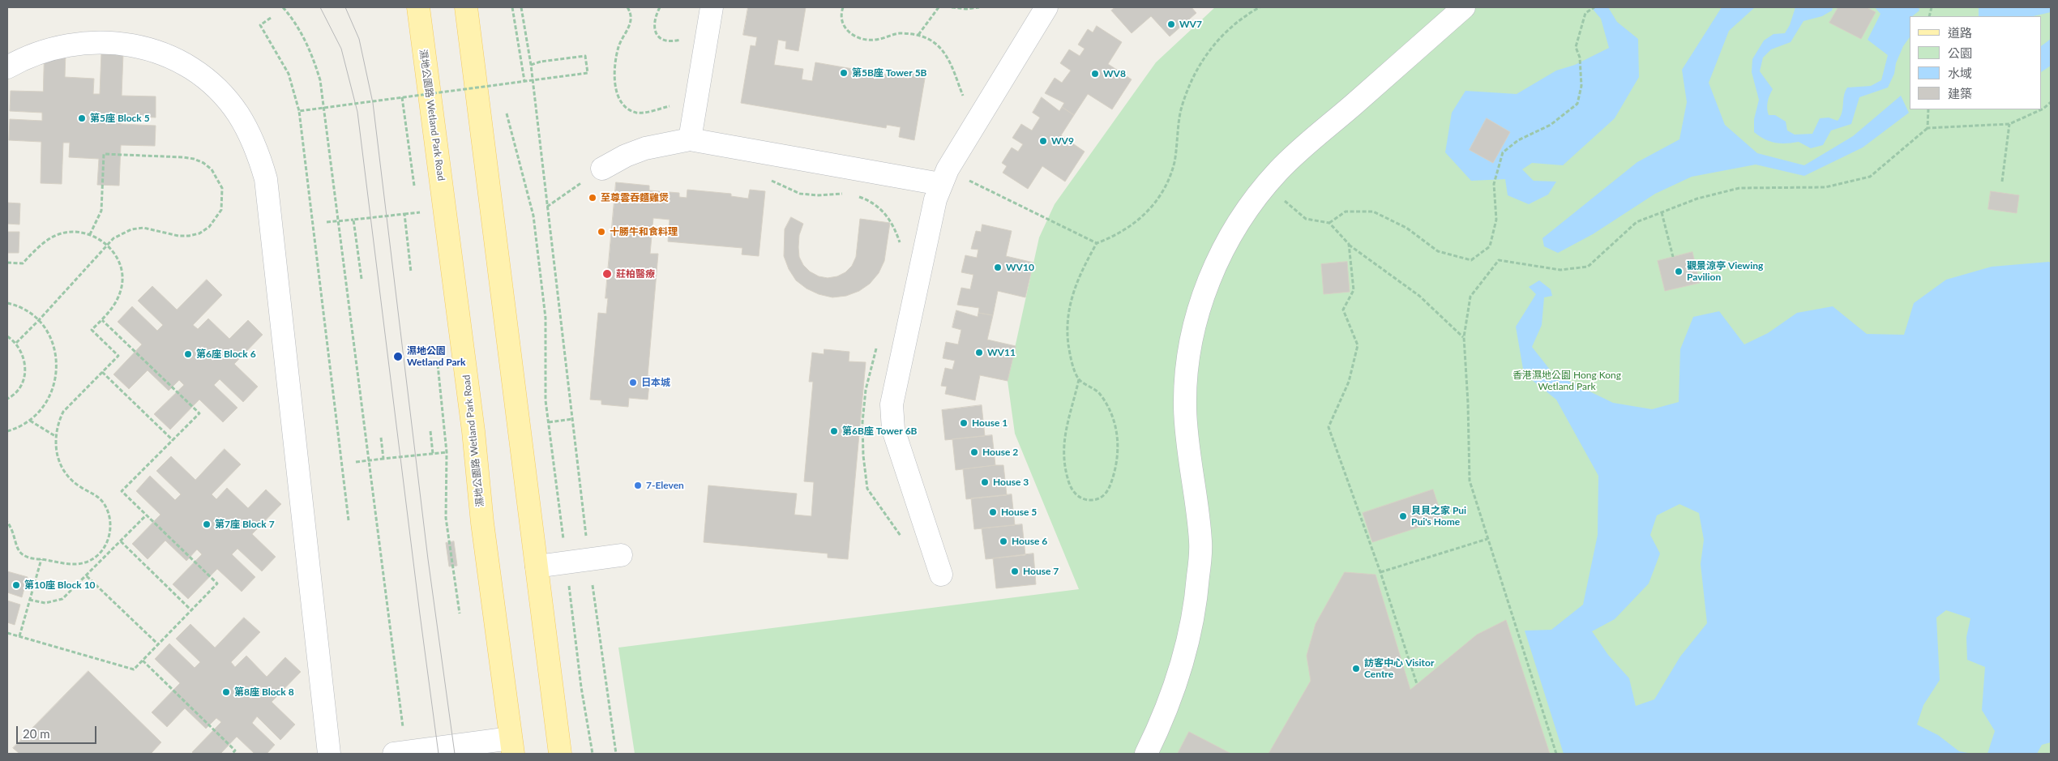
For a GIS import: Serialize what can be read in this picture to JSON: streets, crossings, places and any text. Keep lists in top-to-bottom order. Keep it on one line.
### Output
{"streets":{"main road":["濕地公園路 Wetland Park Road"]},"parks":["香港濕地公園 Hong Kong Wetland Park"],"places":["WV7","第5B座 Tower 5B","WV8","第5座 Block 5","WV9","至尊雲吞麵雞煲","十勝牛和食料理","WV10","觀景涼亭 Viewing Pavilion","莊柏醫療","WV11","第6座 Block 6","濕地公園 Wetland Park","日本城","House 1","第6B座 Tower 6B","House 2","House 3","7-Eleven","House 5","貝貝之家 Pui Pui's Home","第7座 Block 7","House 6","House 7","第10座 Block 10","訪客中心 Visitor Centre","第8座 Block 8"],"legend":["道路","公園","水域","建築"],"scale_bar":"20 m"}
